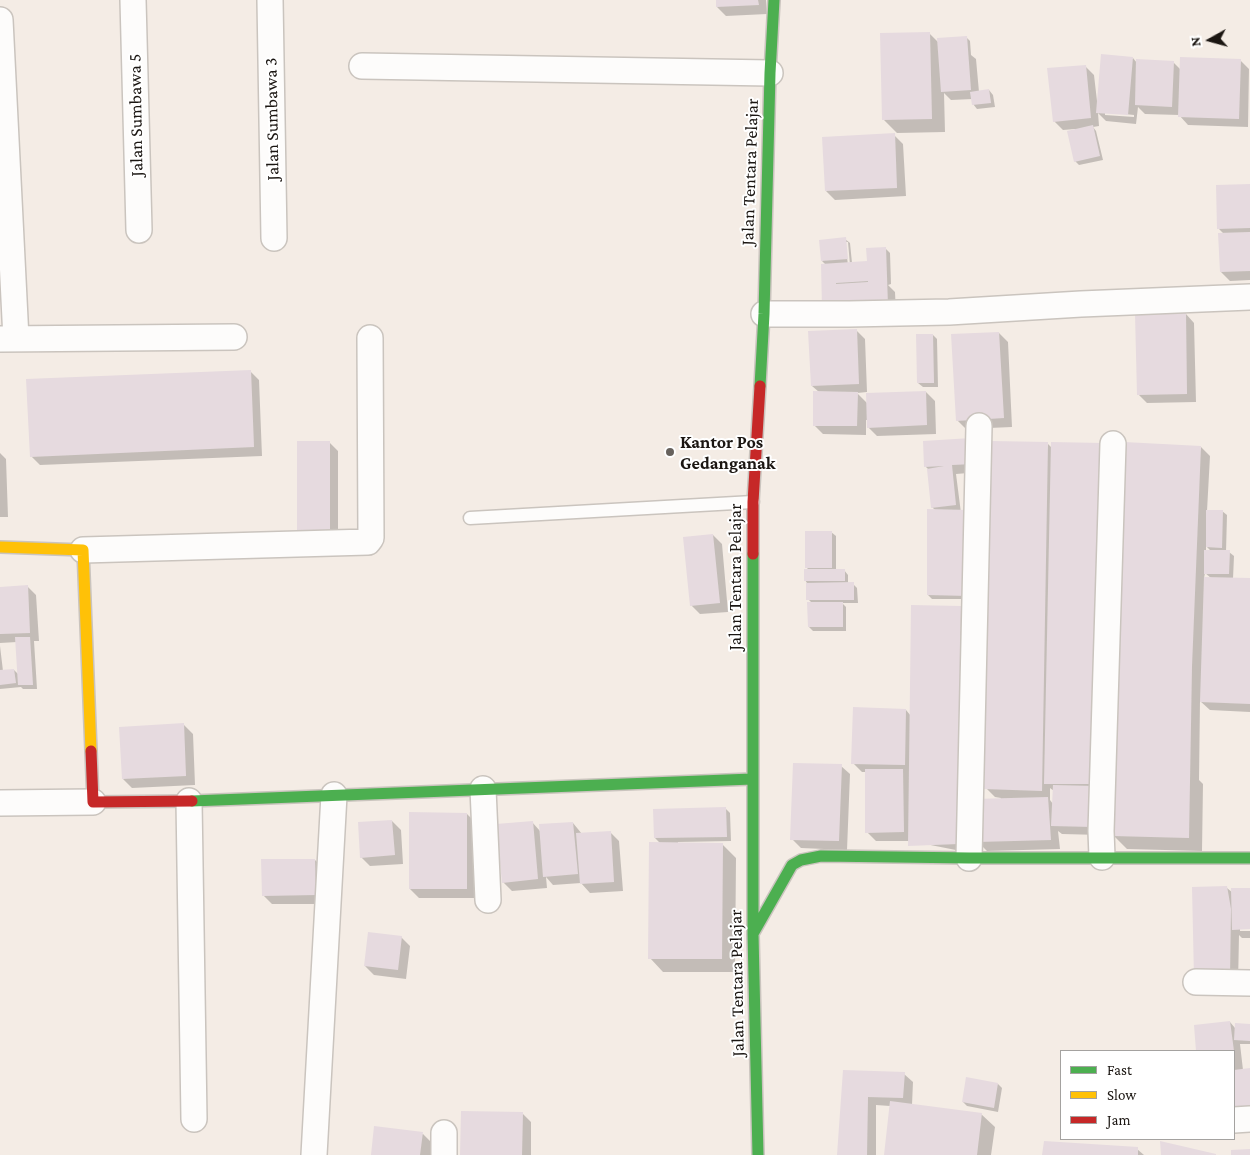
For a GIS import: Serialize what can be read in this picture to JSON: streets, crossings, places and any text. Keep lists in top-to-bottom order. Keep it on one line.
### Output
{"streets":{"street":["Jalan Sumbawa 5","Jalan Sumbawa 3","Jalan Tentara Pelajar"]},"places":["Kantor Pos Gedanganak"],"legend":["Fast","Slow","Jam"],"north":"left"}
